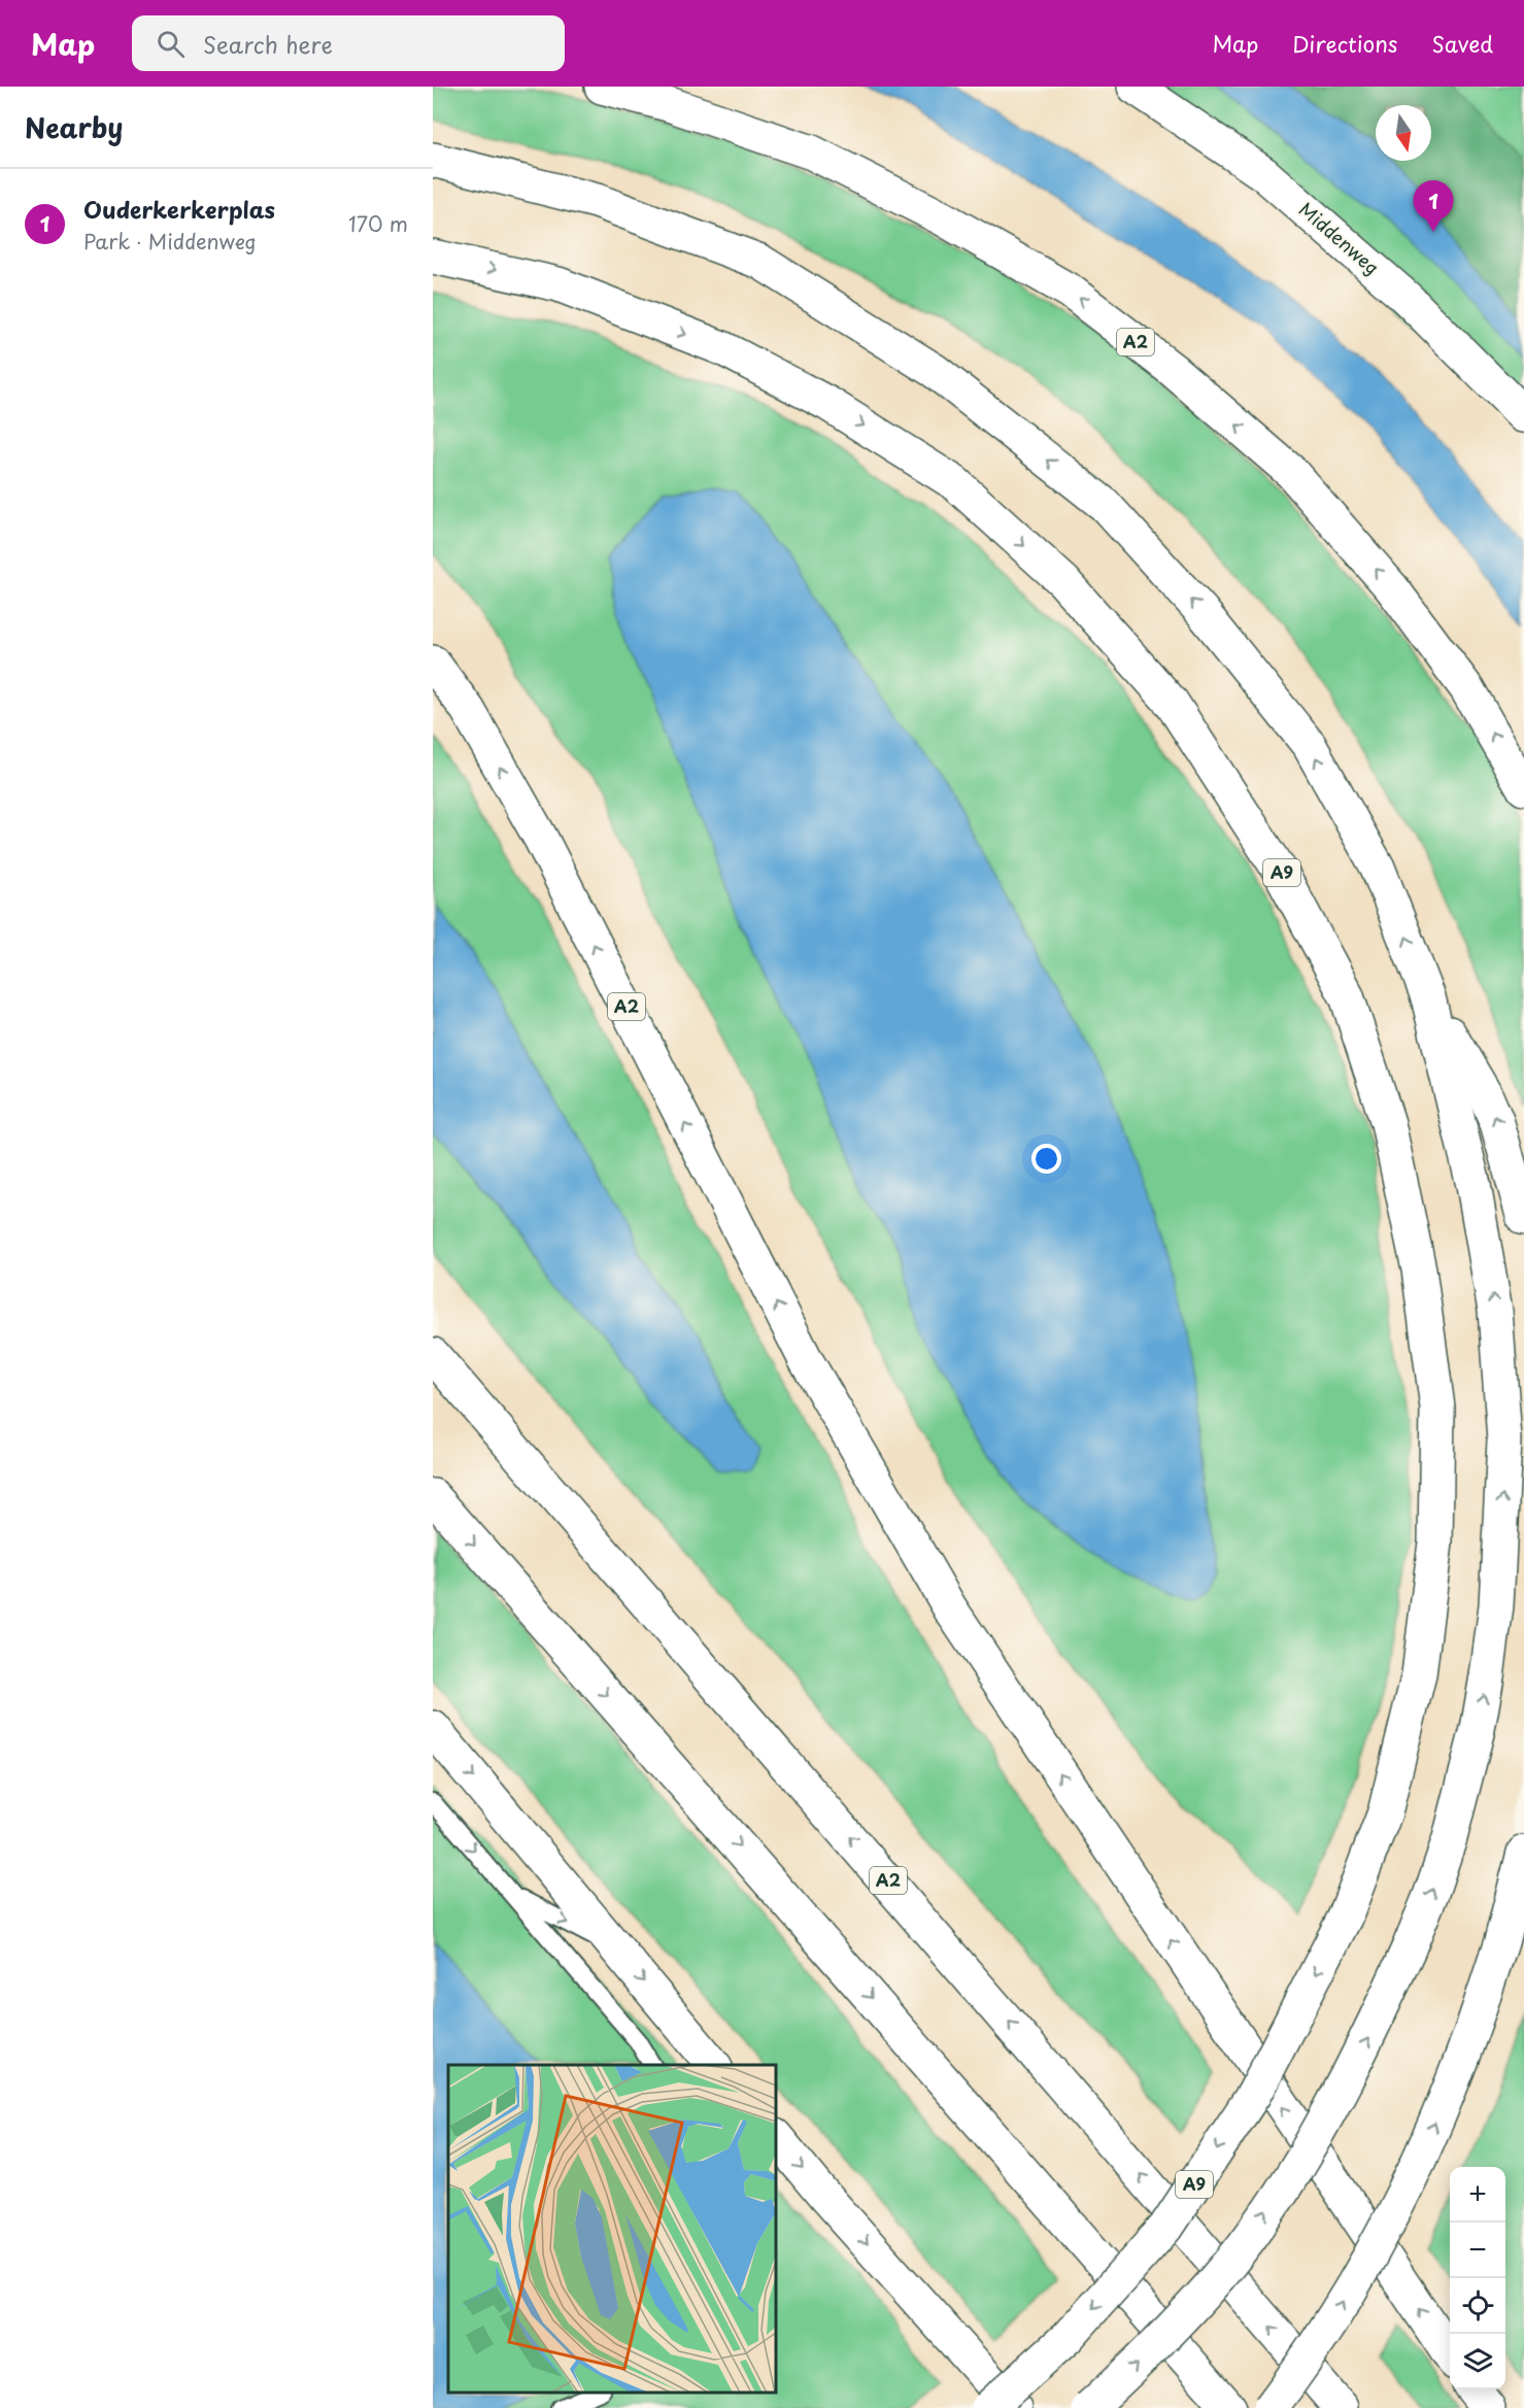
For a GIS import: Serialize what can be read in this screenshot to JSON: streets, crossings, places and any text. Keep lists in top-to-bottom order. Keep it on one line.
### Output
{"streets":{"main road":["Middenweg","A2","A9"]},"north":"bottom","page":{"header":"Map","search":"Search here","nav":["Map","Directions","Saved"],"heading":"Nearby","list":[{"mark":"1","name":"Ouderkerkerplas","note":"Park · Middenweg","value":"170 m"}],"pins":"1","map_buttons":["+","−"]}}
